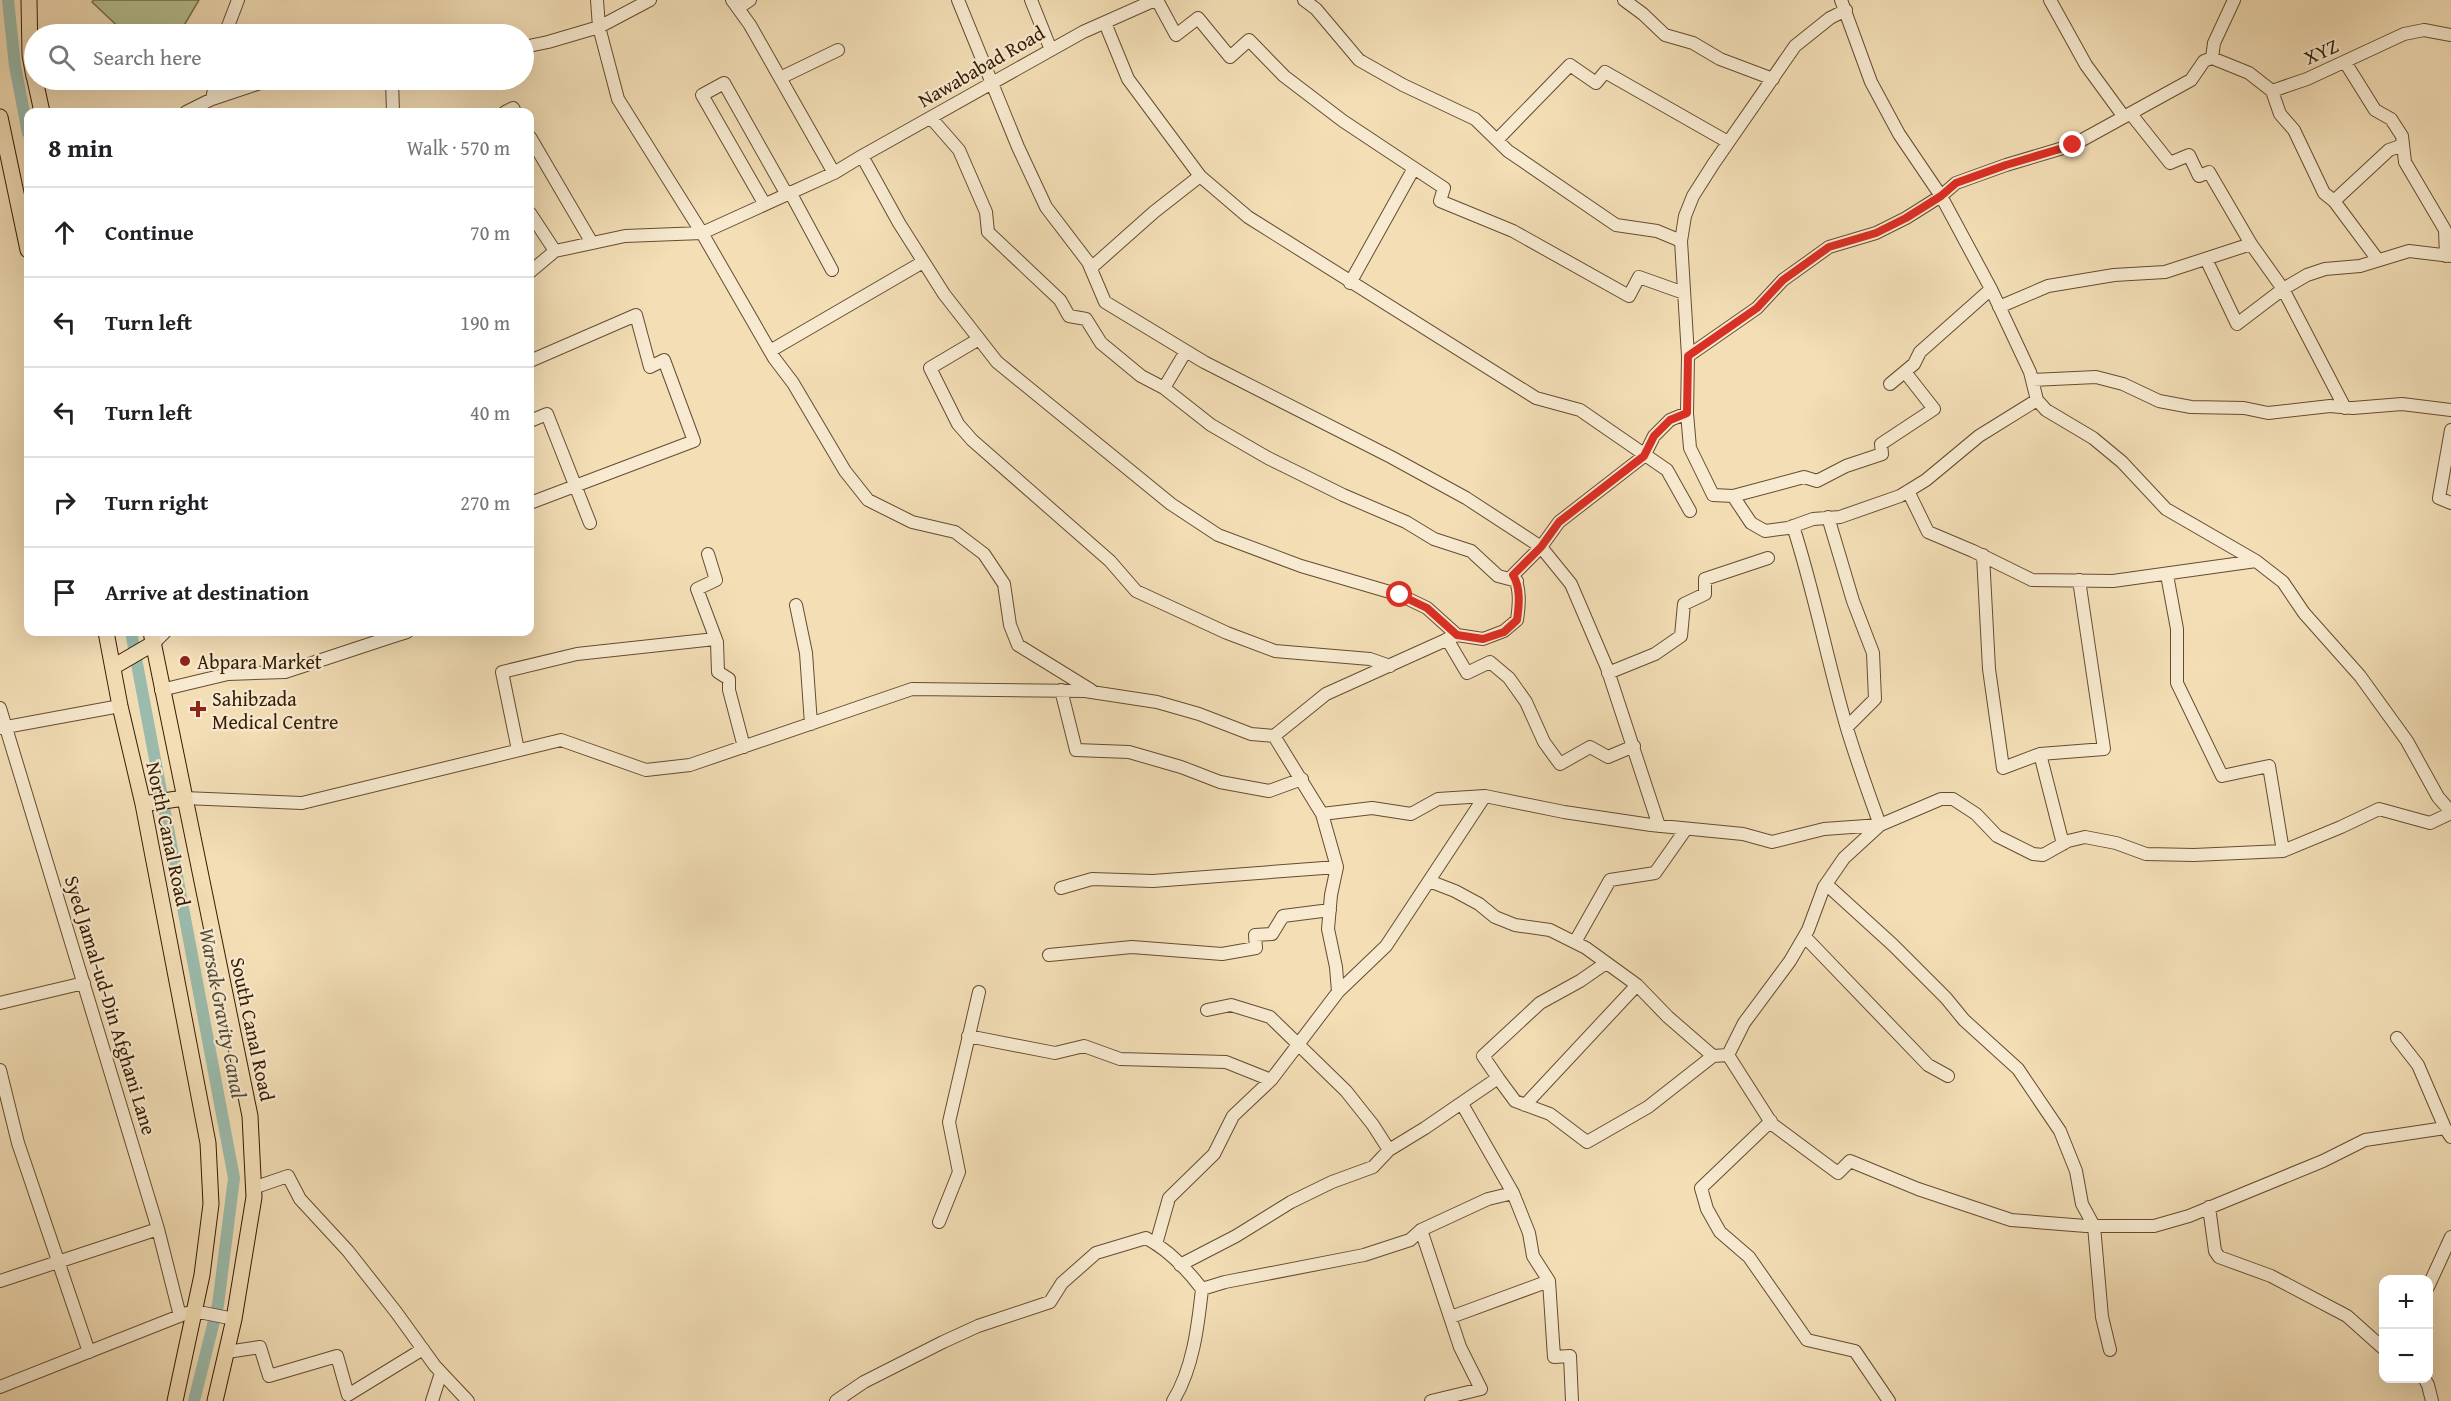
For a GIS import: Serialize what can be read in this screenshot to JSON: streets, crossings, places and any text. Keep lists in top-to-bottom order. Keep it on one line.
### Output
{"streets":{"main road":["North Canal Road","South Canal Road"],"street":["XYZ","Nawababad Road","Syed Jamal-ud-Din Afghani Lane"]},"crossings":[["North Canal Road","Syed Jamal-ud-Din Afghani Lane"]],"water":["Warsak Gravity Canal"],"places":{"other":["Abpara Market"],"health":["Sahibzada Medical Centre"]},"page":{"search":"Search here","heading":["8 min","Walk · 570 m"],"list":[["Continue","70 m"],["Turn left","190 m"],["Turn left","40 m"],["Turn right","270 m"],"Arrive at destination"],"map_buttons":["+","−"]}}
